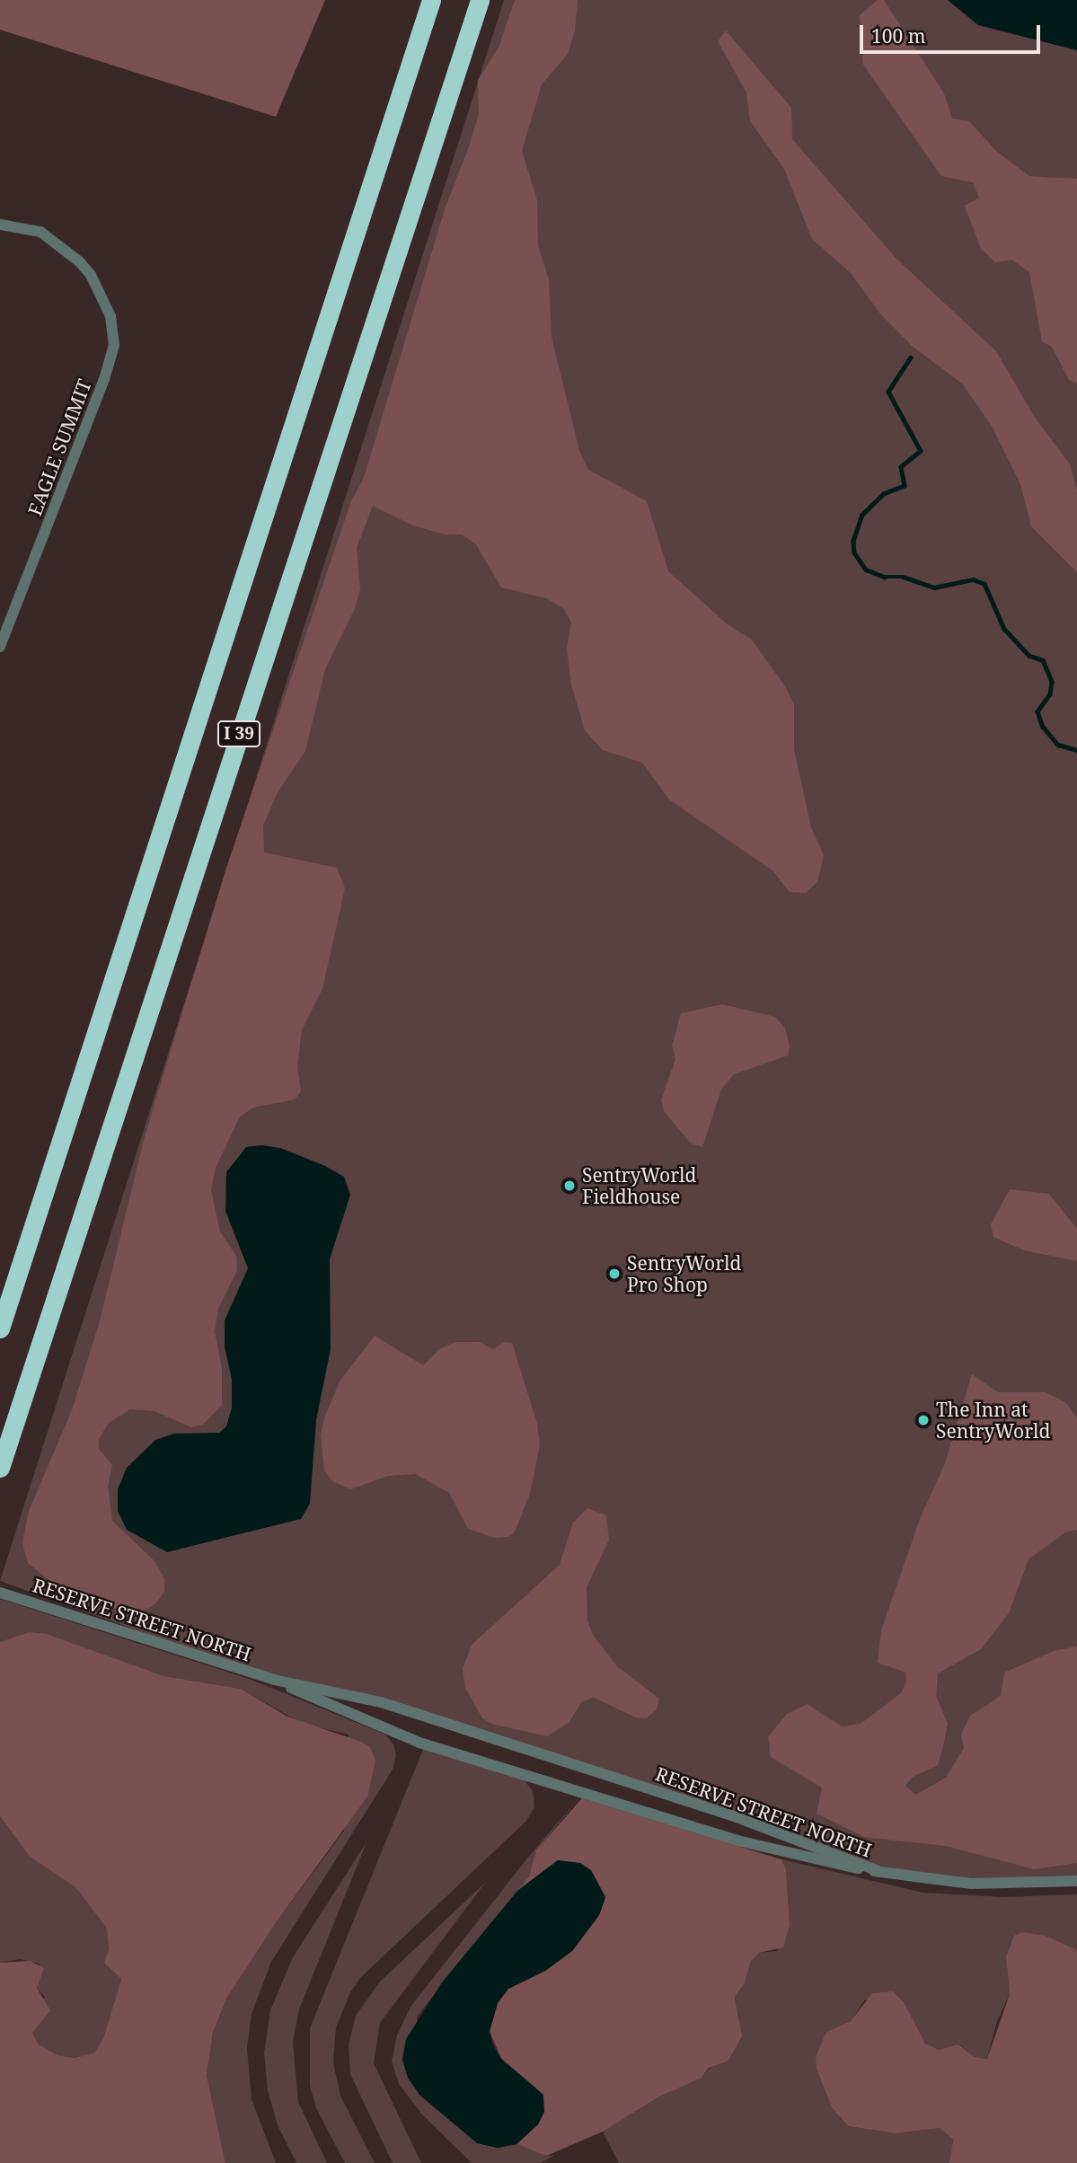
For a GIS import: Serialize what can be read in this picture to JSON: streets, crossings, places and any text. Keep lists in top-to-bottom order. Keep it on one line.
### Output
{"streets":{"highway":["I 39"],"street":["EAGLE SUMMIT","RESERVE STREET NORTH"]},"places":["SentryWorld Fieldhouse","SentryWorld Pro Shop","The Inn at SentryWorld"],"scale_bar":"100 m"}
